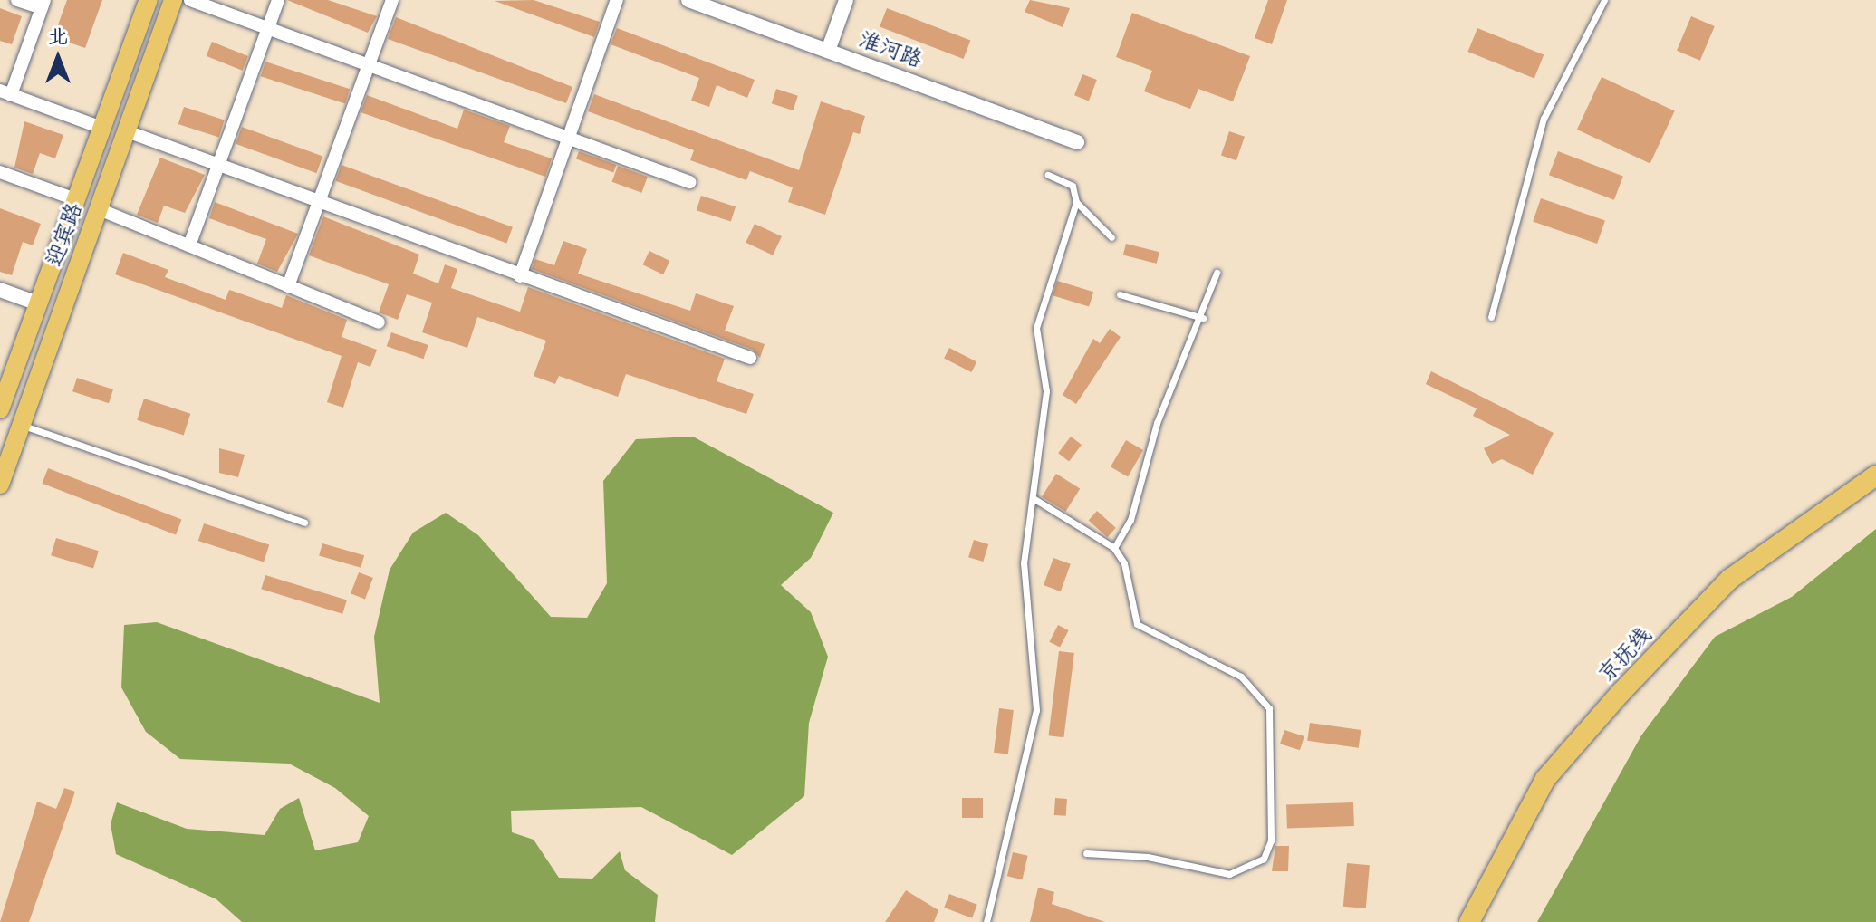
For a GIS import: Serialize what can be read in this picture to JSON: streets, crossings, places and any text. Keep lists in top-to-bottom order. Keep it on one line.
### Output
{"streets":{"highway":["京抚线"],"main road":["迎宾路"],"street":["淮河路"]},"north":"top"}
